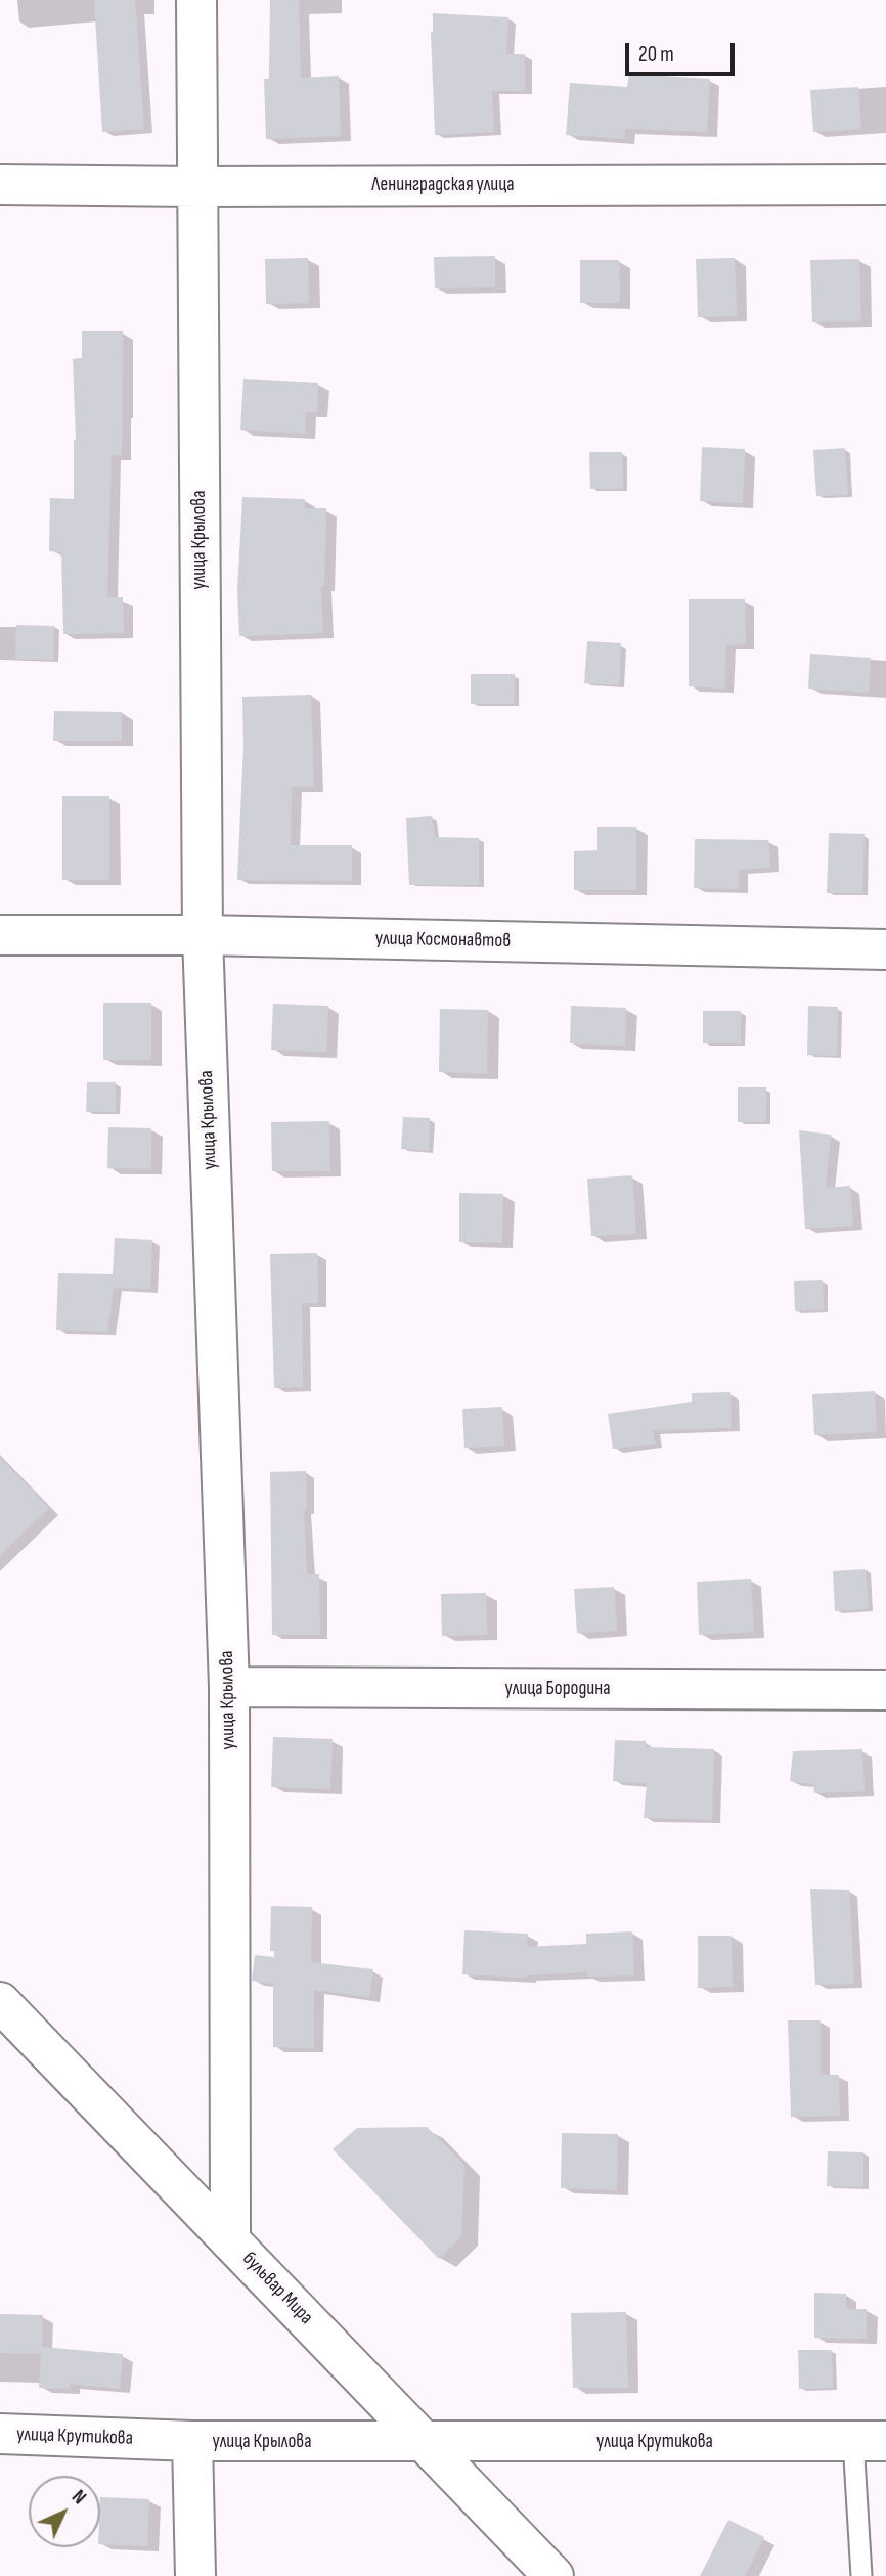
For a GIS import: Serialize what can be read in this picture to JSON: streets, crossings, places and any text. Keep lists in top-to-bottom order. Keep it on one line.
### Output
{"streets":{"street":["Ленинградская улица","улица Крылова","улица Космонавтов","улица Бородина","бульвар Мира","улица Крутикова"]},"crossings":[["Ленинградская улица","улица Крылова"],["улица Крылова","улица Космонавтов"],["улица Крылова","улица Бородина"],["улица Крылова","бульвар Мира"],["улица Крылова","улица Крутикова"],["бульвар Мира","улица Крутикова"]],"scale_bar":"20 m","north":"top right"}
